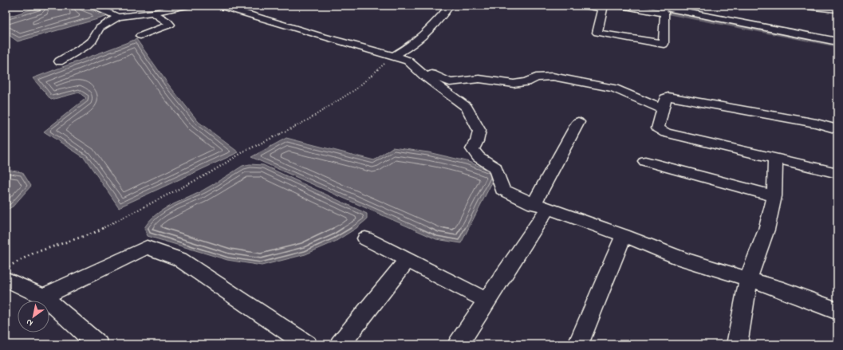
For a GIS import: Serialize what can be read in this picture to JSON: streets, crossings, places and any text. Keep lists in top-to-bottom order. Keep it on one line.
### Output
{"north":"bottom left"}
